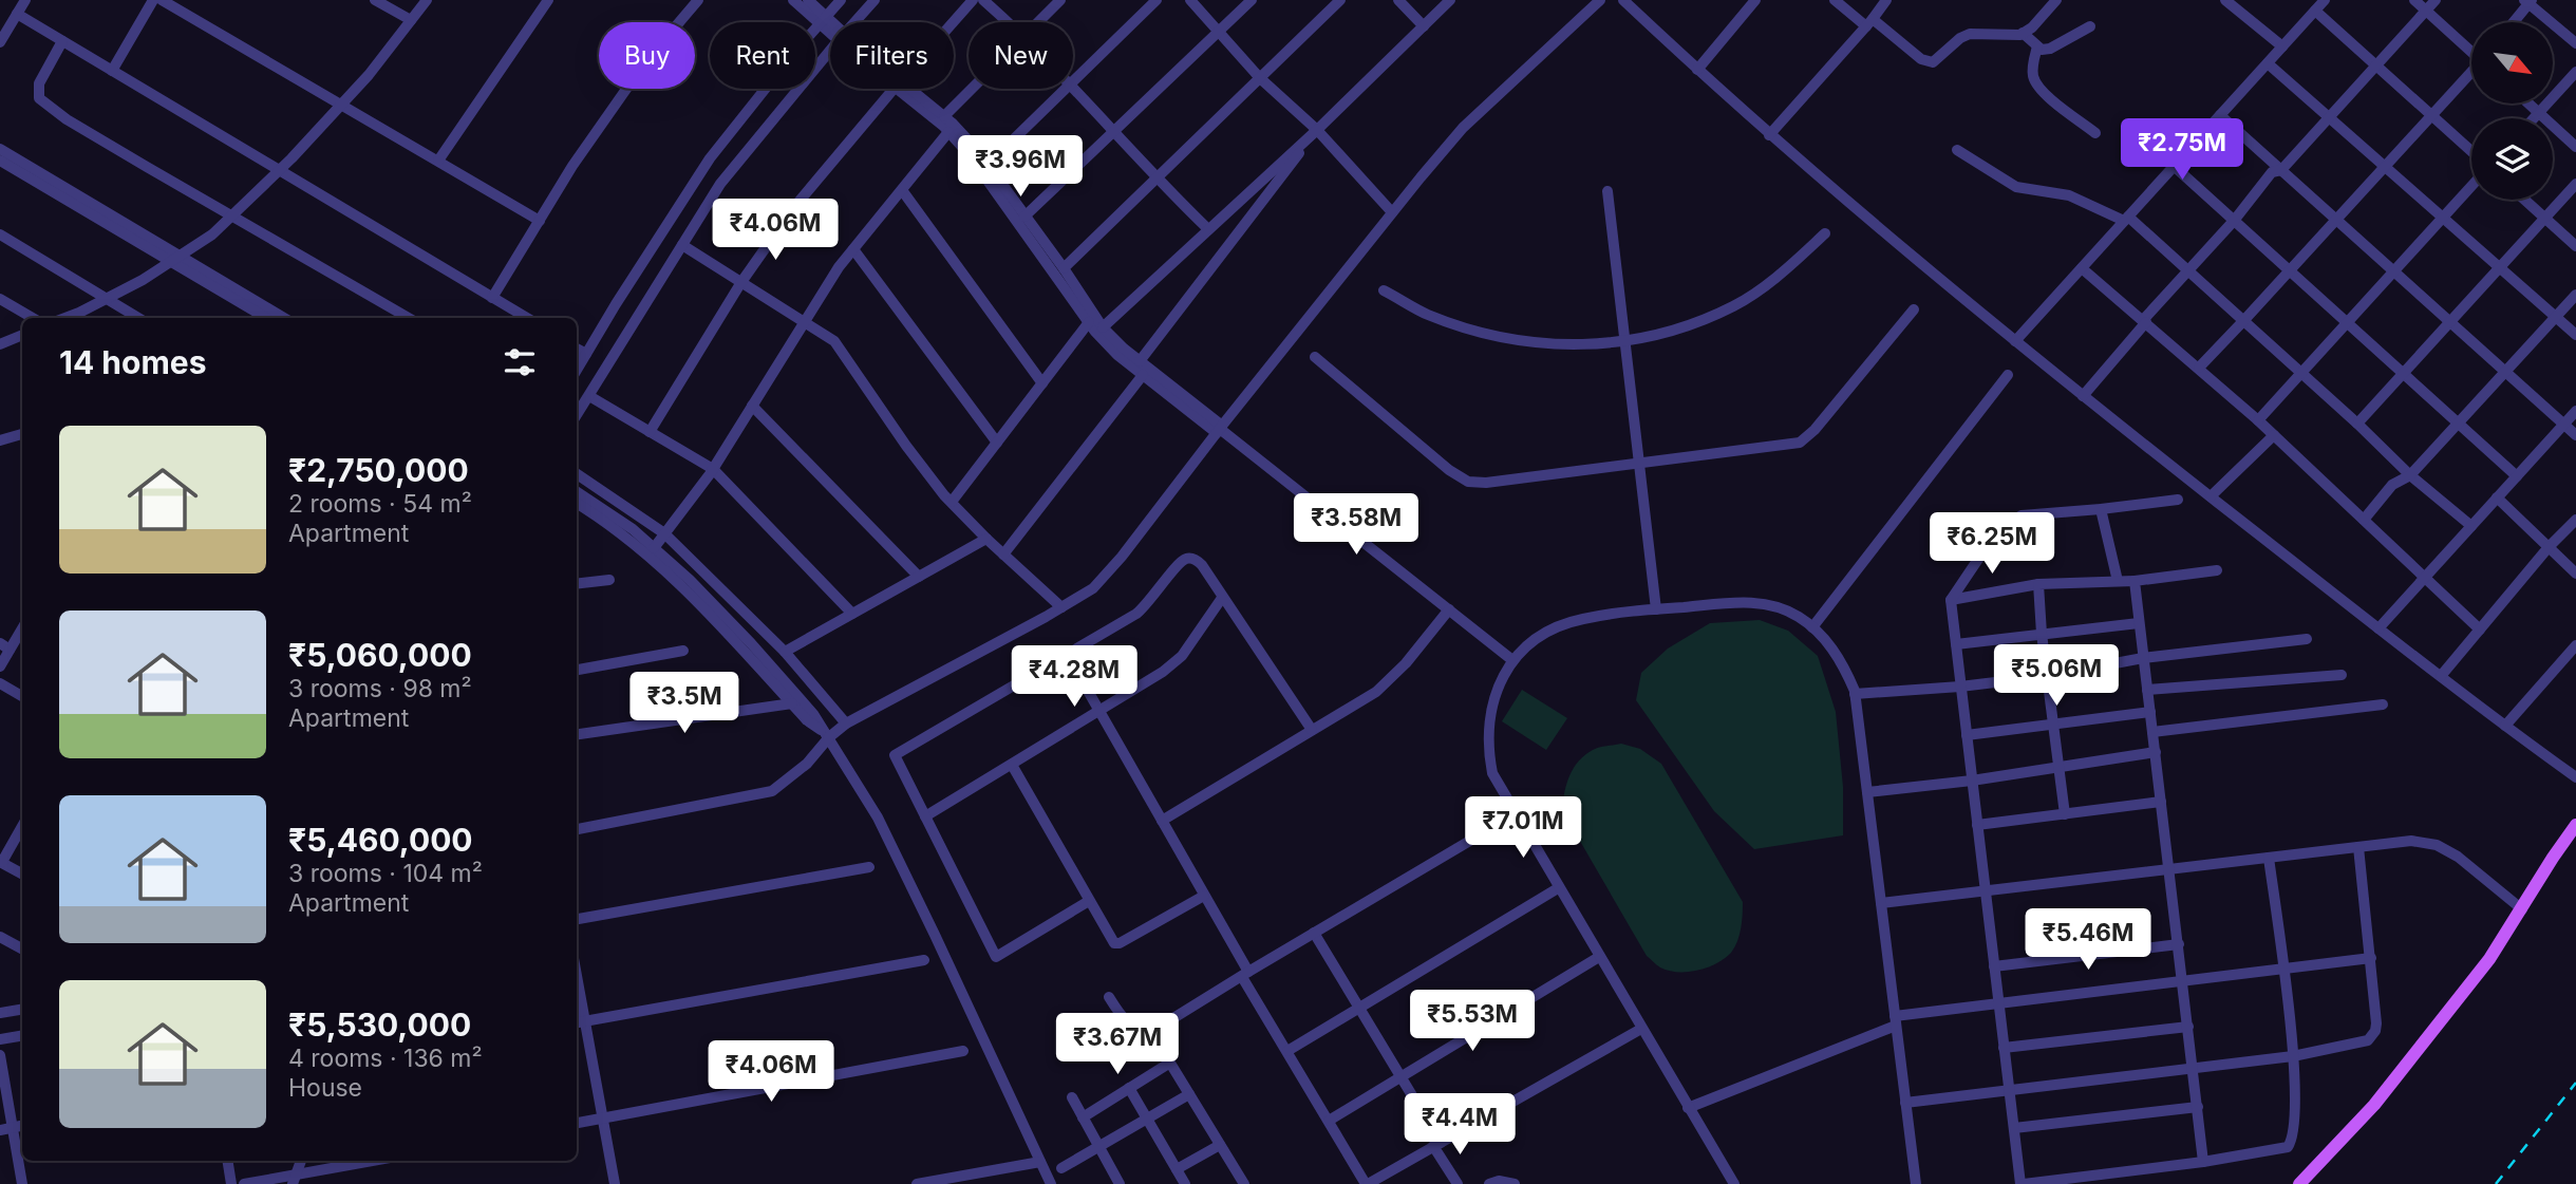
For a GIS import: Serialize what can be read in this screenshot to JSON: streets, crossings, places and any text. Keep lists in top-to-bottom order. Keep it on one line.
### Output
{"north":"bottom right","page":{"chip":["Buy","Rent","Filters","New"],"price":["₹2.75M","₹3.96M","₹4.06M","₹3.58M","₹6.25M","₹5.06M","₹4.28M","₹3.5M","₹7.01M","₹5.46M","₹5.53M","₹3.67M","₹4.06M","₹4.4M"],"heading":"14 homes","list":[{"name":"₹2,750,000","note":"2 rooms · 54 m² · Apartment"},{"name":"₹5,060,000","note":"3 rooms · 98 m² · Apartment"},{"name":"₹5,460,000","note":"3 rooms · 104 m² · Apartment"},{"name":"₹5,530,000","note":"4 rooms · 136 m² · House"}]}}
